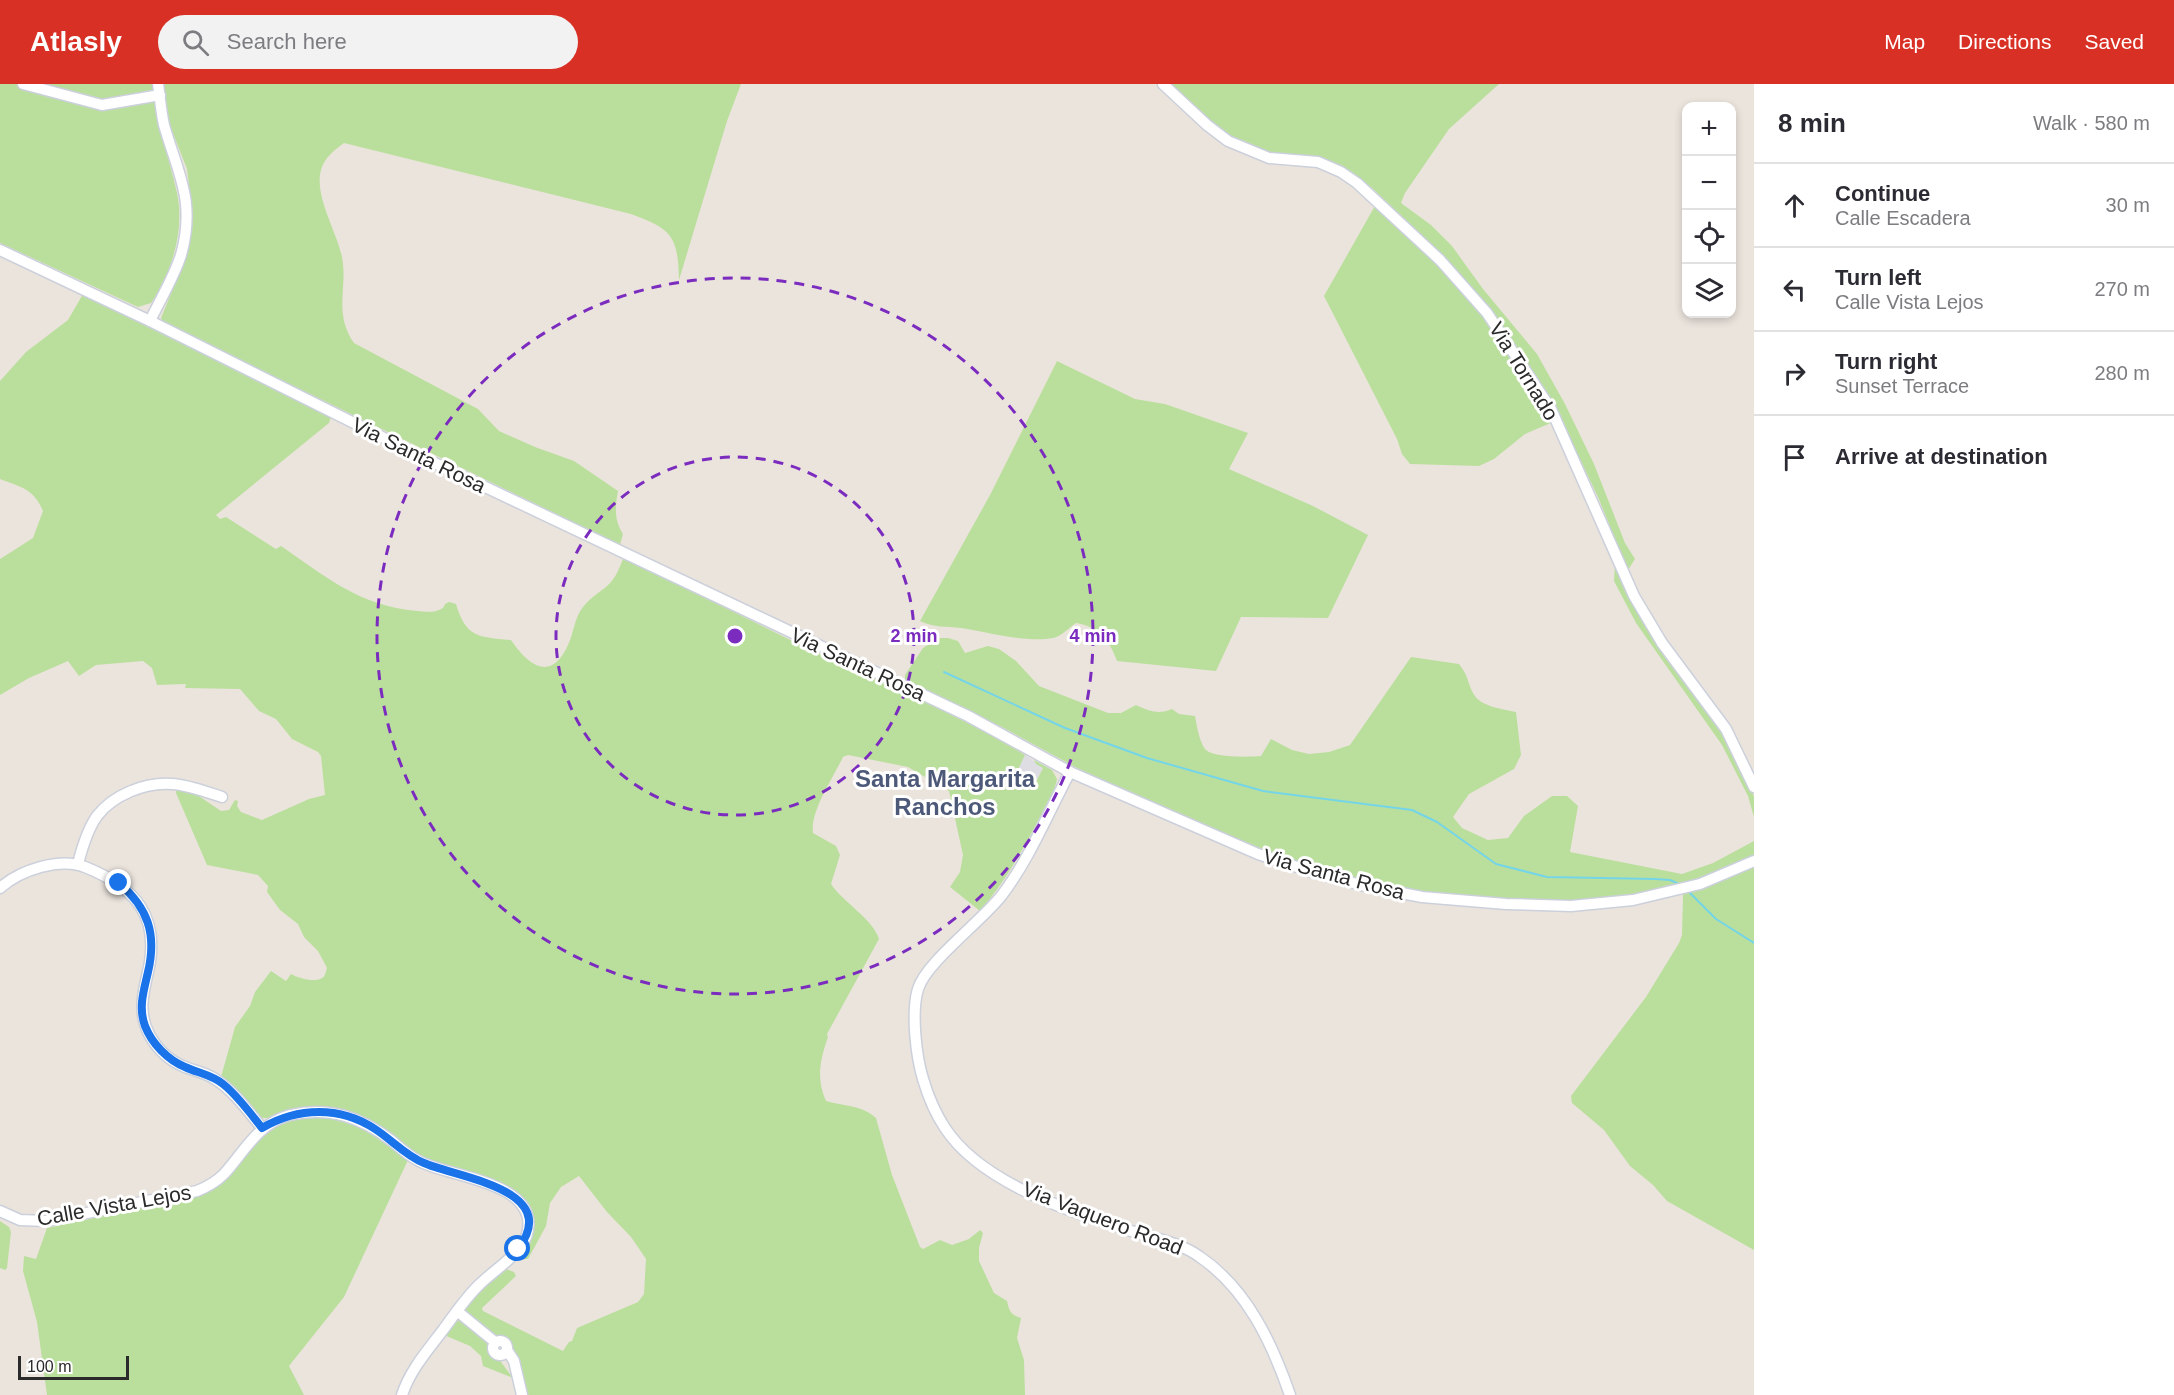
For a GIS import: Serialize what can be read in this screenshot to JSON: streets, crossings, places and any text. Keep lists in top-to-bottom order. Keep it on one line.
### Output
{"streets":{"street":["Via Tornado","Via Santa Rosa","Calle Vista Lejos","Via Vaquero Road"]},"crossings":[["Via Santa Rosa","Via Vaquero Road"]],"districts":["Santa Margarita Ranchos"],"scale_bar":"100 m","page":{"header":"Atlasly","search":"Search here","nav":["Map","Directions","Saved"],"heading":["8 min","Walk · 580 m"],"map_buttons":["+","−"],"list":[["Continue","Calle Escadera","30 m"],["Turn left","Calle Vista Lejos","270 m"],["Turn right","Sunset Terrace","280 m"],"Arrive at destination"],"scale":"100 m"},"rings":["2 min","4 min"]}
